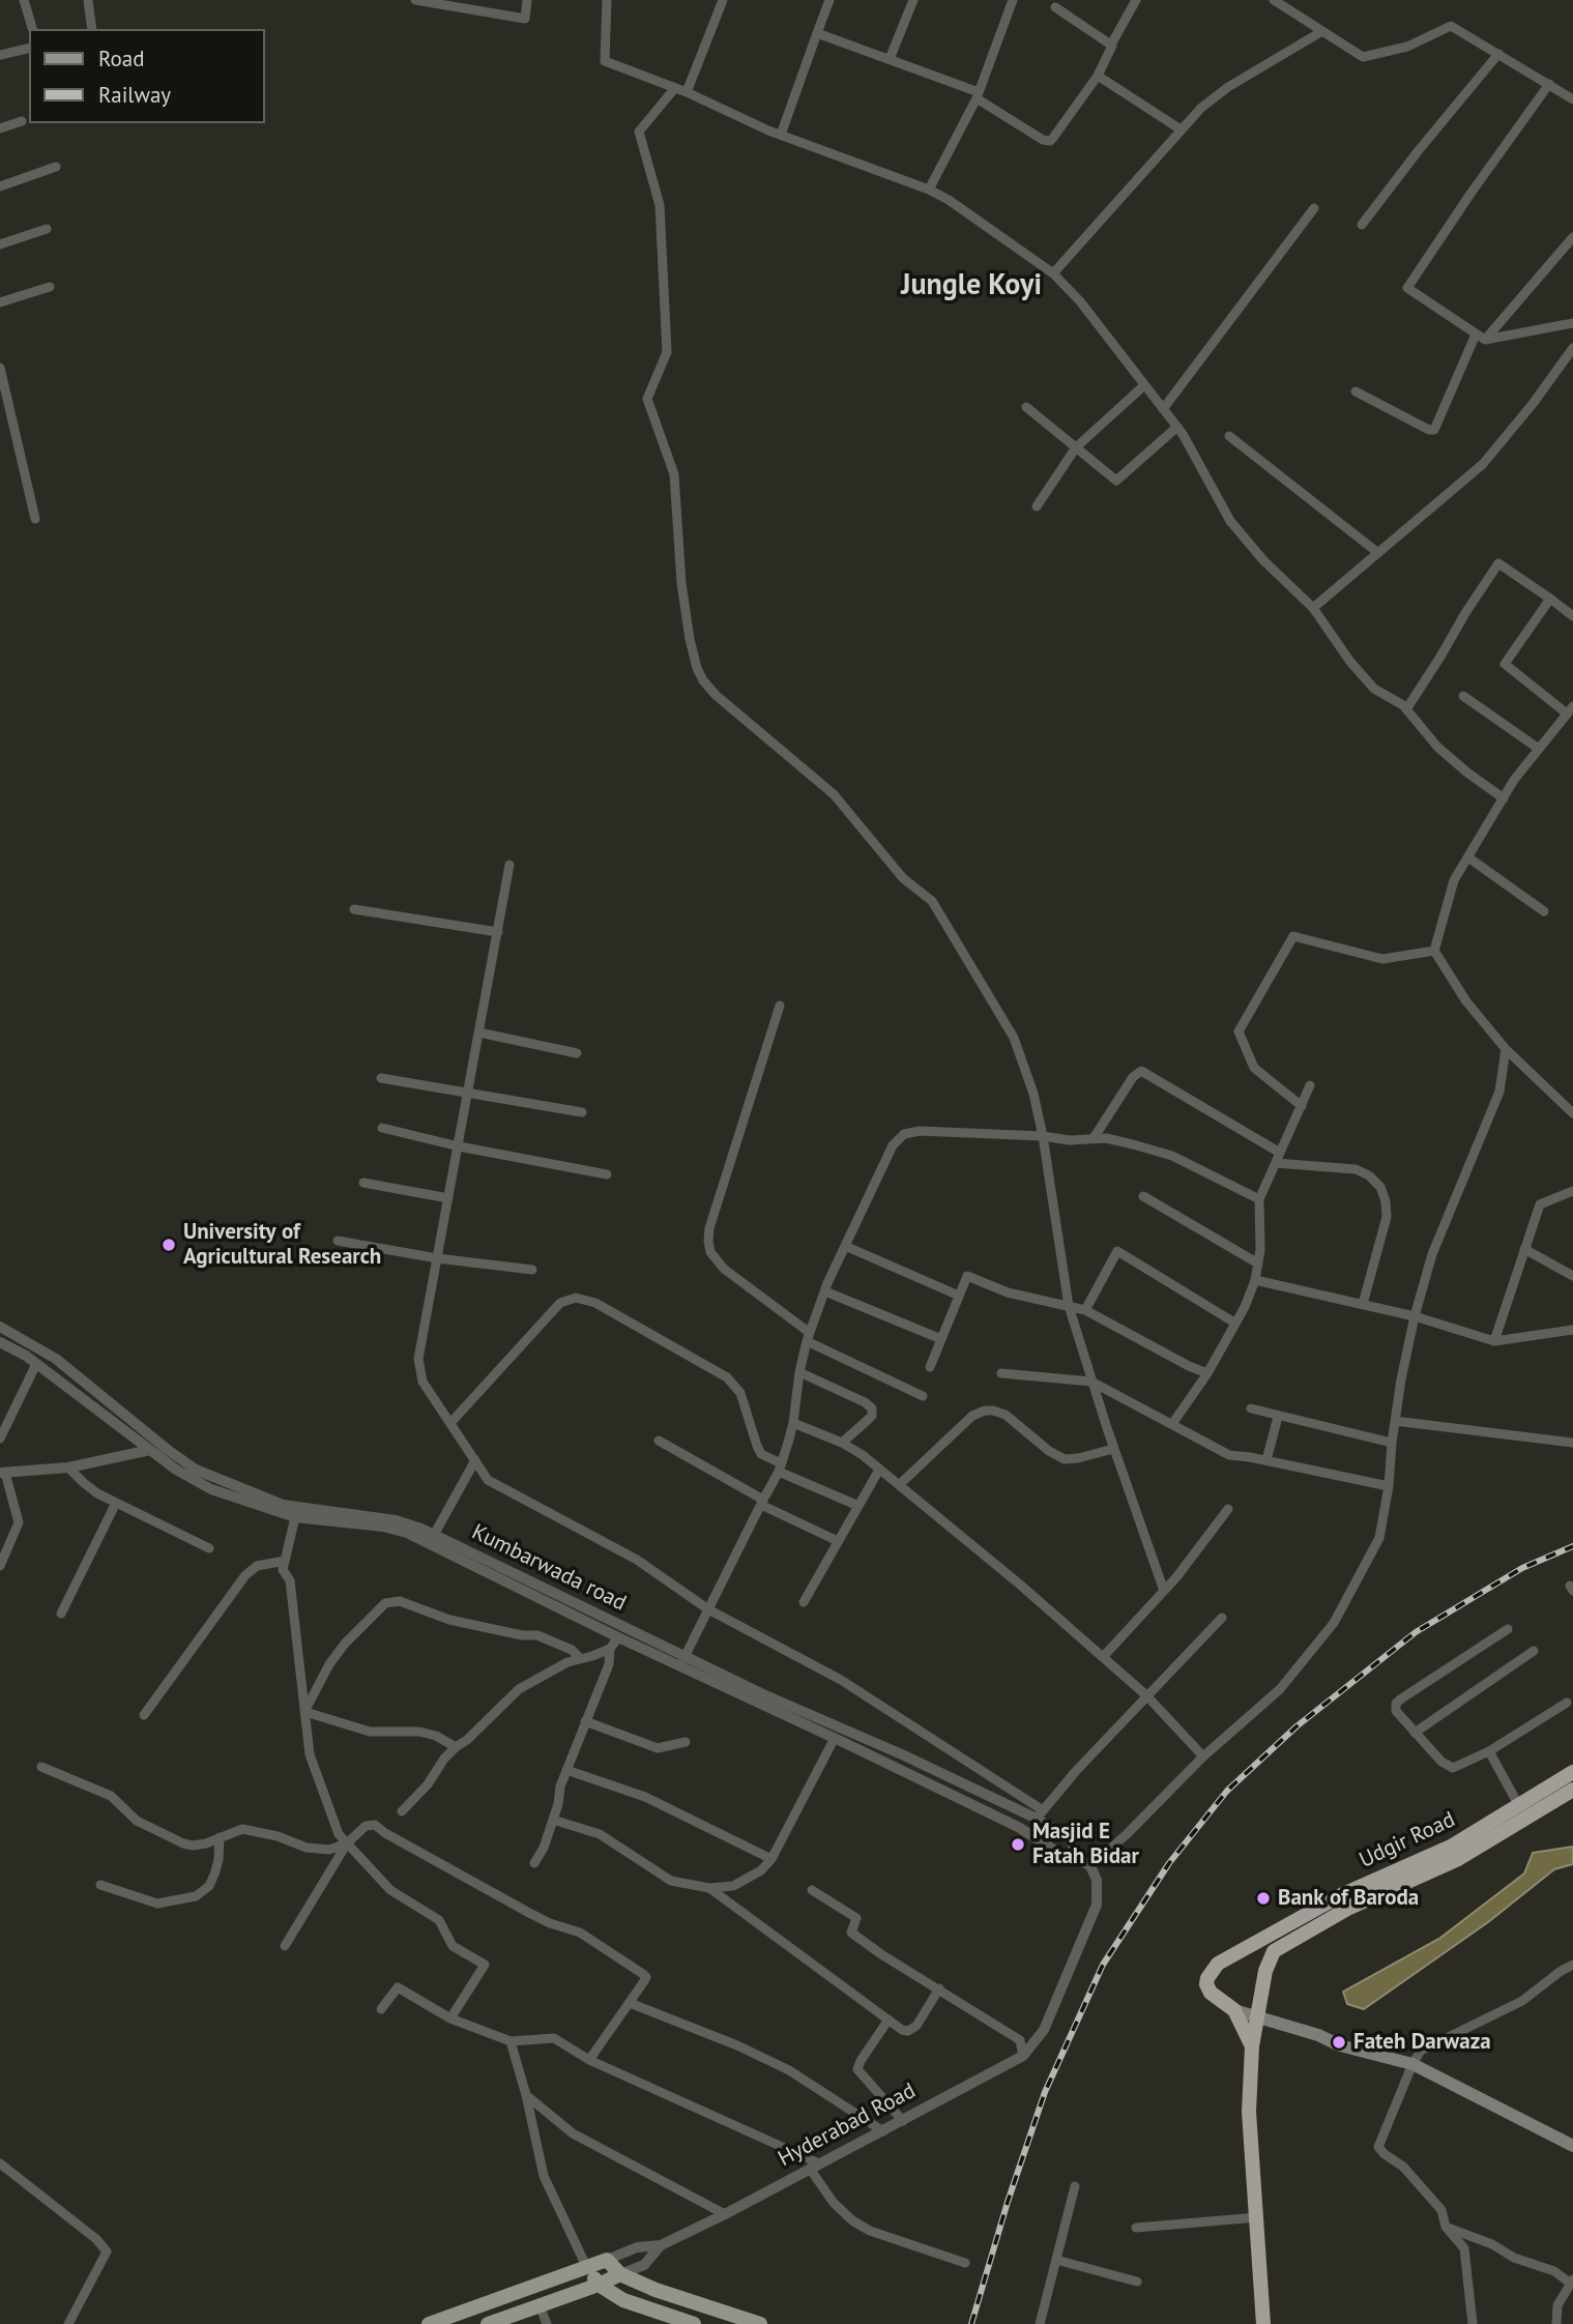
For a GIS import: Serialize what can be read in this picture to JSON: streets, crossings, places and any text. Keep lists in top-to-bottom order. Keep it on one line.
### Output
{"streets":{"highway":["Udgir Road"],"main road":["Hyderabad Road"],"street":["Kumbarwada road"]},"crossings":[["Kumbarwada road","Hyderabad Road"]],"districts":["Jungle Koyi"],"places":["University of Agricultural Research","Masjid E Fatah Bidar","Bank of Baroda","Fateh Darwaza"],"legend":["Road","Railway"]}
